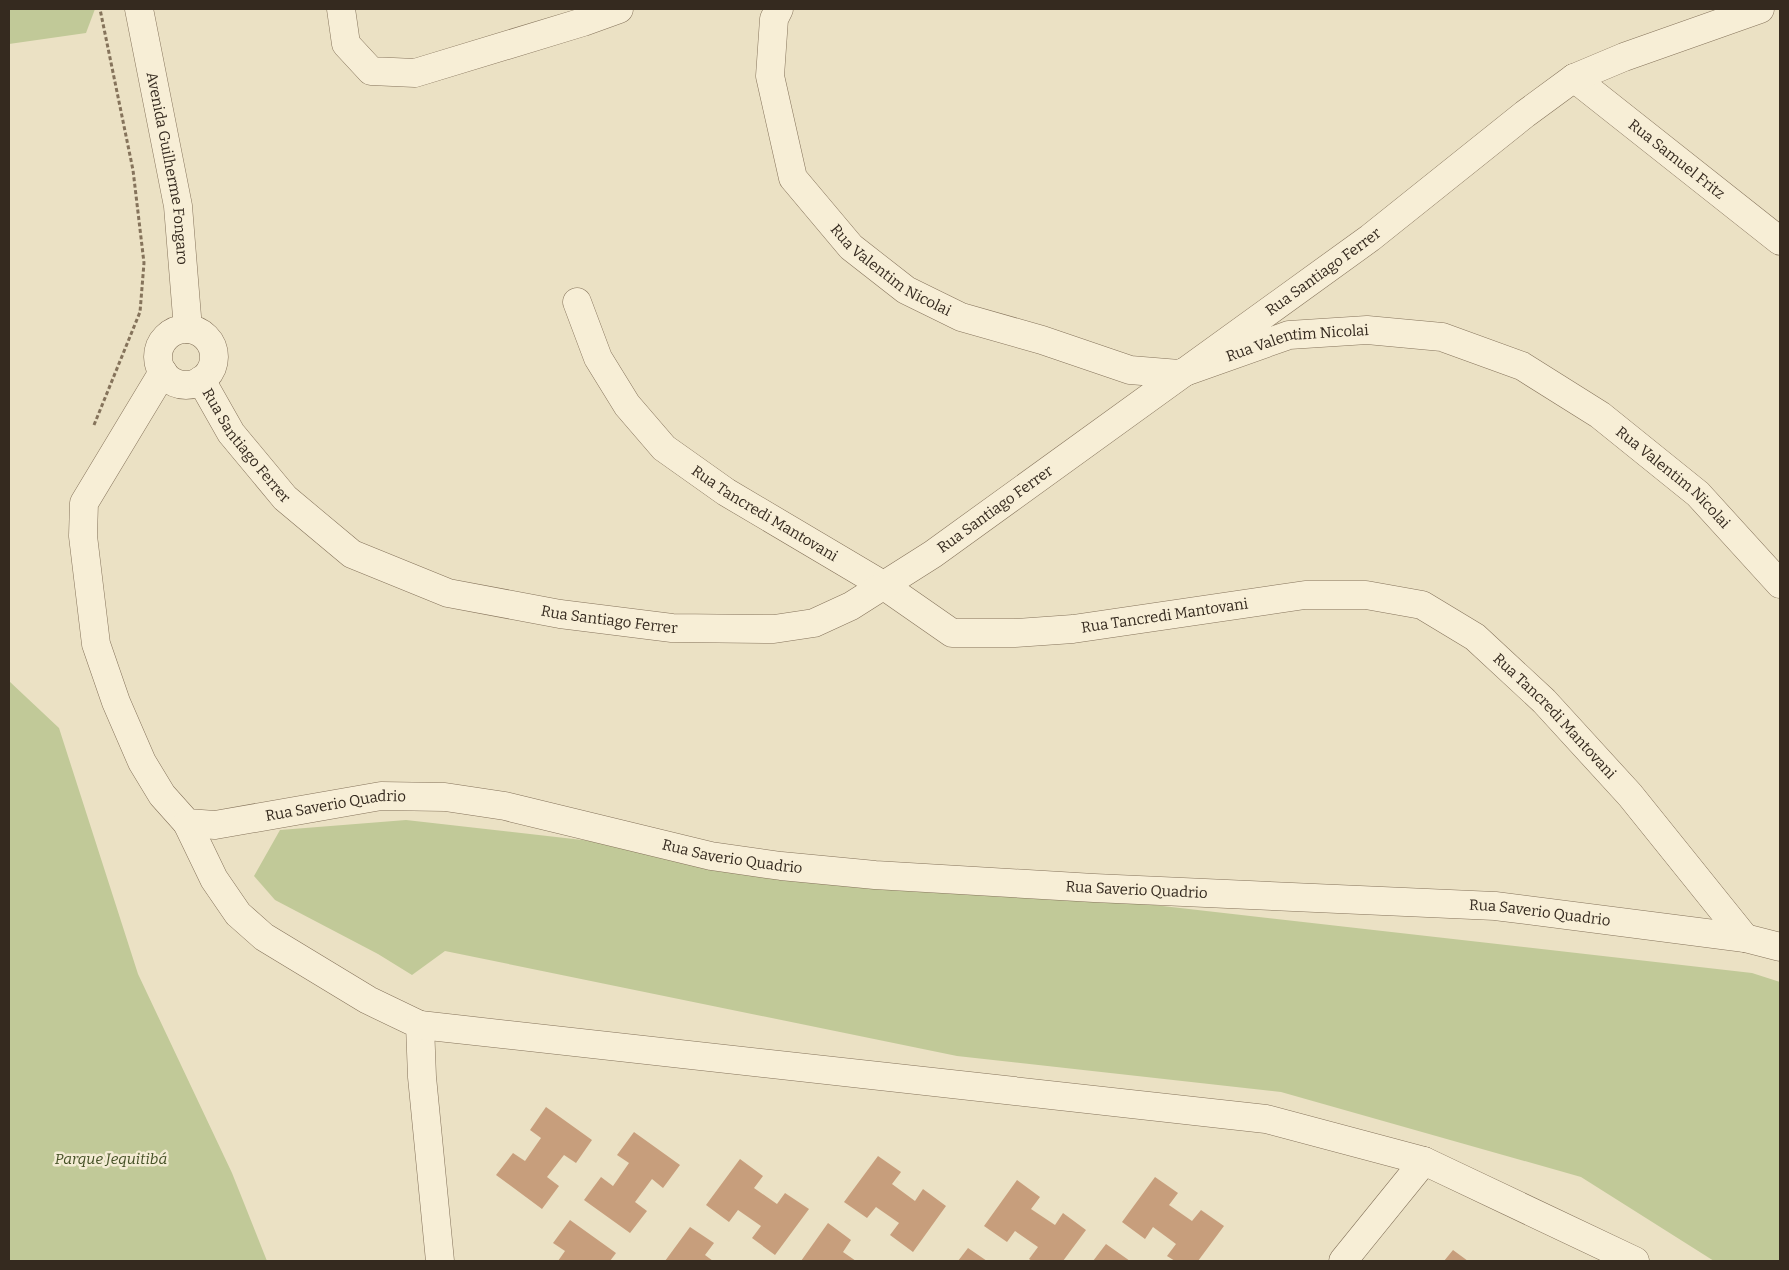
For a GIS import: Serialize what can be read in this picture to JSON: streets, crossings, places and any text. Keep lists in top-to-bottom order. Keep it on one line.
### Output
{"streets":{"street":["Rua Samuel Fritz","Avenida Guilherme Fongaro","Rua Valentim Nicolai","Rua Santiago Ferrer","Rua Tancredi Mantovani","Rua Saverio Quadrio"]},"crossings":[["Rua Samuel Fritz","Rua Santiago Ferrer"],["Avenida Guilherme Fongaro","Rua Santiago Ferrer"],["Rua Valentim Nicolai","Rua Santiago Ferrer"],["Rua Santiago Ferrer","Rua Tancredi Mantovani"],["Rua Tancredi Mantovani","Rua Saverio Quadrio"]],"parks":["Parque Jequitibá"]}
